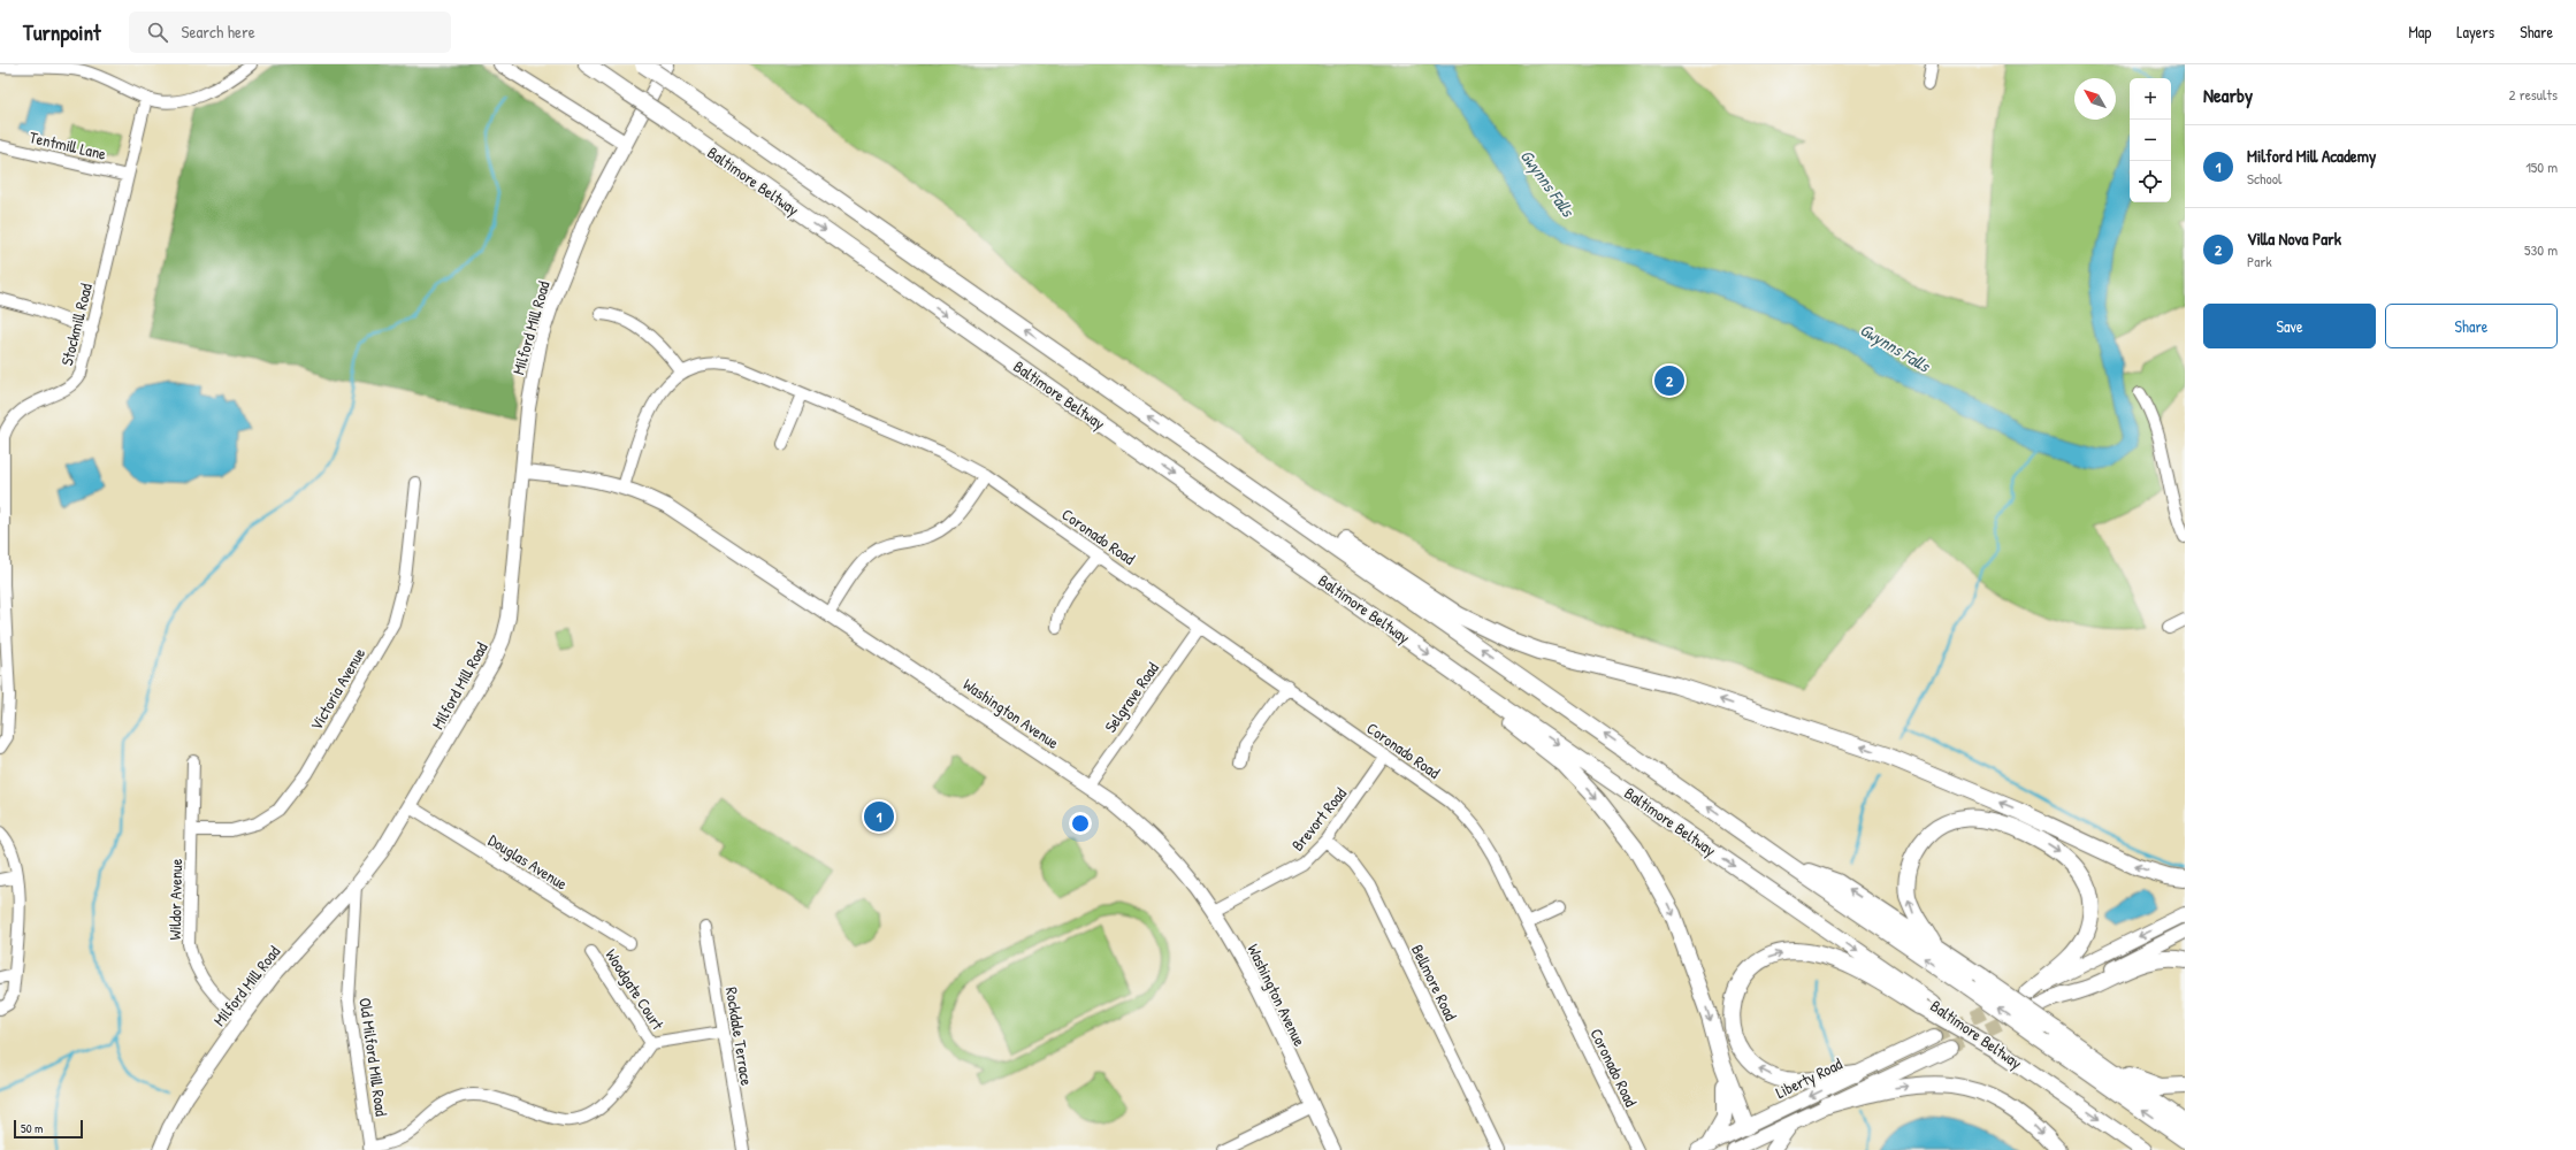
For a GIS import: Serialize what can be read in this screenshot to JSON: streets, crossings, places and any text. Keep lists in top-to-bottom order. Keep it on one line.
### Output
{"streets":{"highway":["Baltimore Beltway"],"main road":["Milford Mill Road","Washington Avenue","Liberty Road"],"street":["Tentmill Lane","Stockmill Road","Coronado Road","Victoria Avenue","Selgrave Road","Brevort Road","Douglas Avenue","Wildor Avenue","Bellmore Road","Woodgate Court","Rockdale Terrace","Old Milford Mill Road"]},"crossings":[["Tentmill Lane","Stockmill Road"],["Milford Mill Road","Washington Avenue"],["Milford Mill Road","Douglas Avenue"],["Milford Mill Road","Wildor Avenue"],["Milford Mill Road","Old Milford Mill Road"],["Coronado Road","Selgrave Road"],["Coronado Road","Washington Avenue"],["Coronado Road","Brevort Road"],["Victoria Avenue","Wildor Avenue"],["Selgrave Road","Washington Avenue"],["Washington Avenue","Brevort Road"],["Brevort Road","Bellmore Road"],["Woodgate Court","Rockdale Terrace"],["Woodgate Court","Old Milford Mill Road"]],"water":["Gwynns Falls"],"scale_bar":"50 m","north":"top left","page":{"header":"Turnpoint","search":"Search here","nav":["Map","Layers","Share"],"heading":["Nearby","2 results"],"map_buttons":["+","−"],"list":[{"mark":"1","name":"Milford Mill Academy","note":"School","value":"150 m"},{"mark":"2","name":"Villa Nova Park","note":"Park","value":"530 m"}],"buttons":["Save","Share"],"pins":["2","1"],"scale":"50 m"}}
